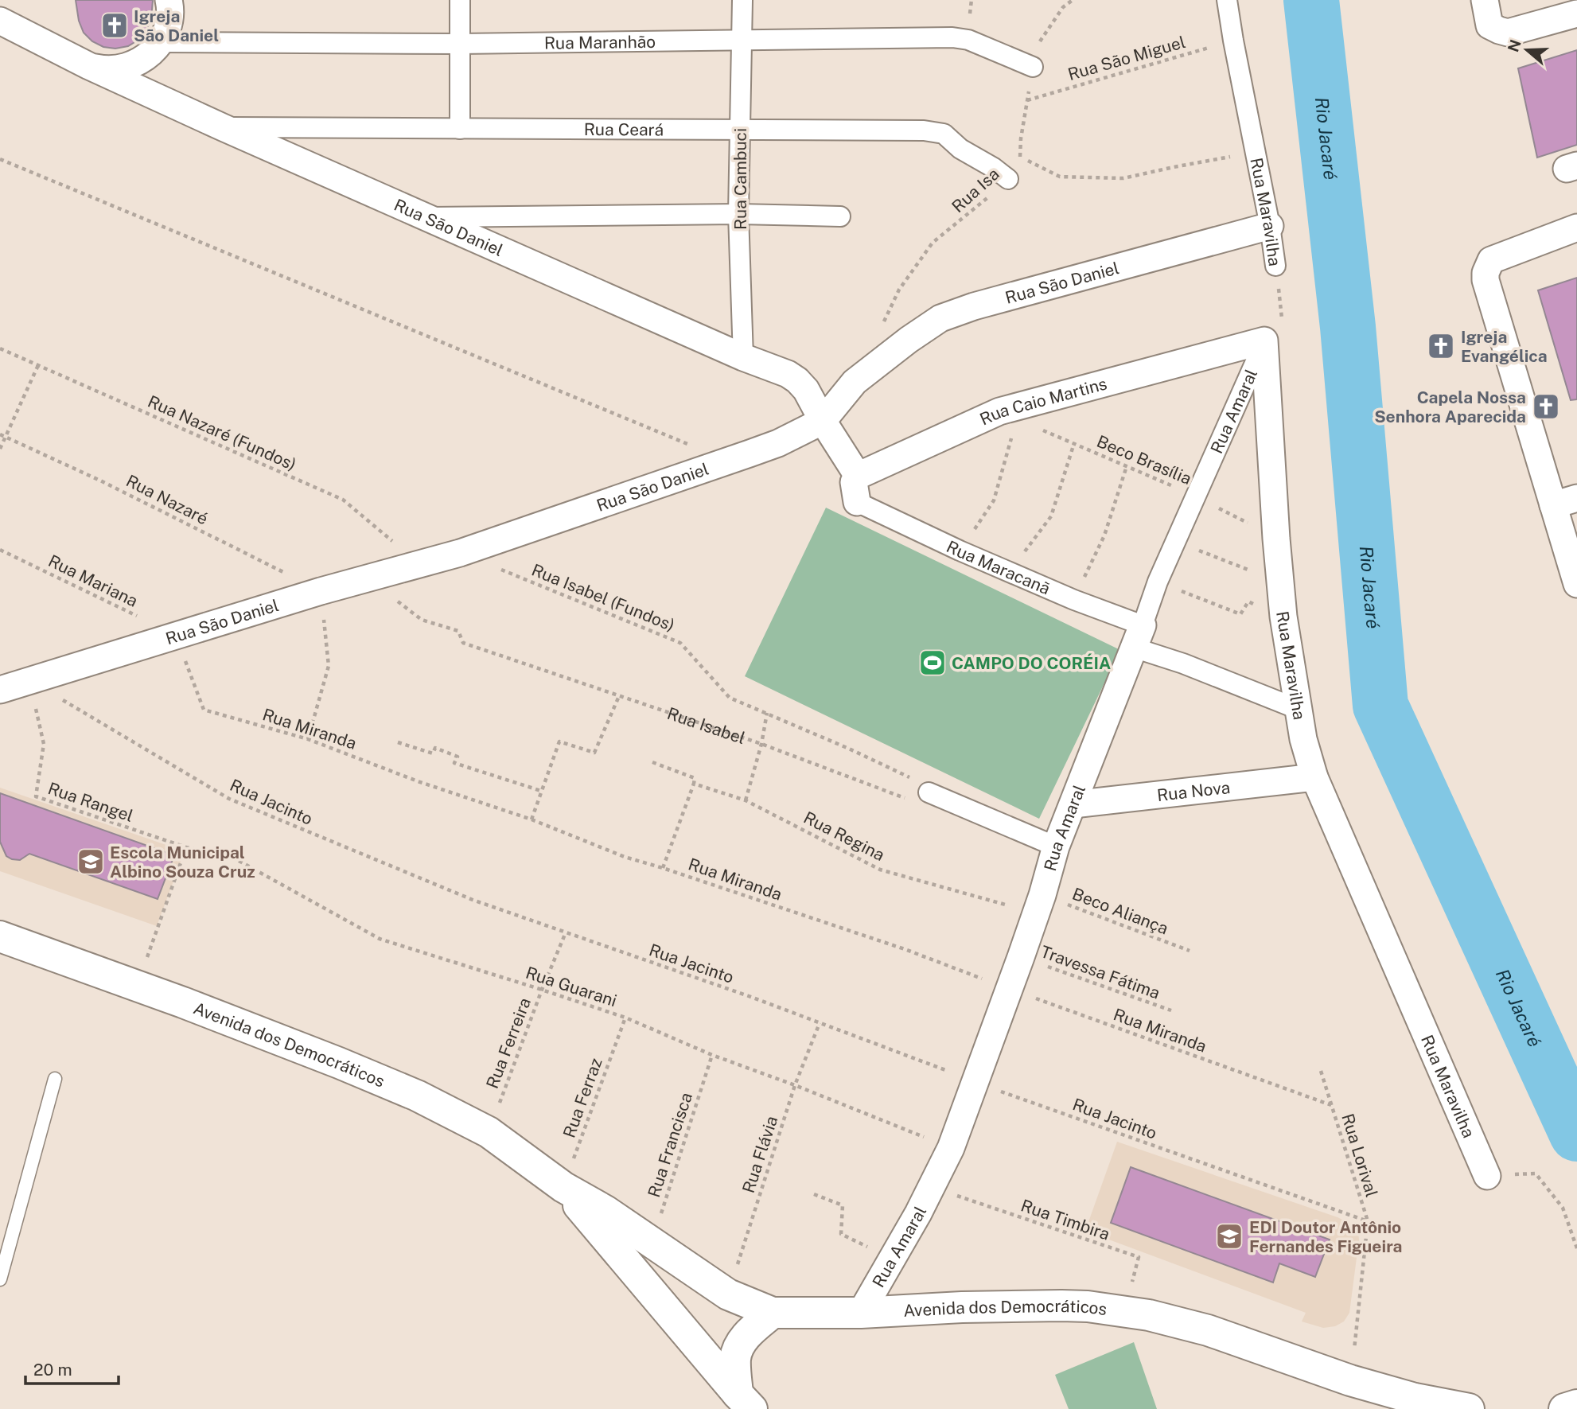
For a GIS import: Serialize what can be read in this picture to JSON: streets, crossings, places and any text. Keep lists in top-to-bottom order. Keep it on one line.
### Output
{"streets":{"street":["Rua Maranhão","Rua Ceará","Rua Cambuci","Rua Maravilha","Rua Sāo Daniel","Rua São Daniel","Rua Caio Martins","Rua Amaral","Rua Maracanã","Rua Nova","Avenida dos Democráticos"],"path":["Rua São Miguel","Rua Isa","Rua Nazaré (Fundos)","Beco Brasília","Rua Nazaré","Rua Mariana","Rua Isabel (Fundos)","Rua Isabel","Rua Miranda","Rua Rangel","Rua Jacinto","Rua Regina","Beco Aliança","Travessa Fátima","Rua Guarani","Rua Ferreira","Rua Ferraz","Rua Francisca","Rua Flávia","Rua Lorival","Rua Timbira"]},"crossings":[["Rua Maranhão","Rua Cambuci"],["Rua Maranhão","Rua Isa"],["Rua São Miguel","Rua Isa"],["Rua São Miguel","Rua Maravilha"],["Rua Ceará","Rua Cambuci"],["Rua Ceará","Rua Isa"],["Rua Ceará","Rua Sāo Daniel"],["Rua Cambuci","Rua Sāo Daniel"],["Rua Maravilha","Rua São Daniel"],["Rua Maravilha","Rua Caio Martins"],["Rua Maravilha","Rua Amaral"],["Rua Maravilha","Beco Brasília"],["Rua Maravilha","Rua Maracanã"],["Rua Maravilha","Rua Nova"],["Rua Sāo Daniel","Rua São Daniel"],["Rua Sāo Daniel","Rua Caio Martins"],["Rua São Daniel","Rua Nazaré (Fundos)"],["Rua São Daniel","Rua Nazaré"],["Rua São Daniel","Rua Mariana"],["Rua São Daniel","Rua Isabel (Fundos)"],["Rua São Daniel","Rua Isabel"],["Rua São Daniel","Rua Miranda"],["Rua São Daniel","Rua Rangel"],["Rua São Daniel","Rua Jacinto"],["Rua Caio Martins","Rua Amaral"],["Rua Caio Martins","Beco Brasília"],["Rua Amaral","Beco Brasília"],["Rua Amaral","Rua Maracanã"],["Rua Amaral","Rua Miranda"],["Rua Amaral","Rua Nova"],["Rua Amaral","Rua Jacinto"],["Rua Amaral","Rua Regina"],["Rua Amaral","Beco Aliança"],["Rua Amaral","Travessa Fátima"],["Rua Amaral","Rua Guarani"],["Rua Amaral","Avenida dos Democráticos"],["Rua Amaral","Rua Timbira"],["Rua Mariana","Rua Miranda"],["Rua Isabel (Fundos)","Rua Isabel"],["Rua Miranda","Rua Lorival"],["Rua Rangel","Rua Jacinto"],["Rua Rangel","Rua Guarani"],["Rua Jacinto","Rua Ferreira"],["Rua Jacinto","Rua Flávia"],["Rua Jacinto","Rua Lorival"],["Rua Regina","Beco Aliança"],["Rua Guarani","Rua Ferreira"],["Rua Guarani","Rua Ferraz"],["Rua Guarani","Rua Francisca"],["Rua Guarani","Rua Flávia"],["Rua Ferreira","Avenida dos Democráticos"],["Avenida dos Democráticos","Rua Ferraz"],["Avenida dos Democráticos","Rua Francisca"],["Avenida dos Democráticos","Rua Flávia"],["Avenida dos Democráticos","Rua Lorival"],["Avenida dos Democráticos","Rua Timbira"]],"water":["Rio Jacaré"],"places":{"church":["Igreja São Daniel","Igreja Evangélica","Capela Nossa Senhora Aparecida"],"sports":["CAMPO DO CORÉIA"],"school or university":["Escola Municipal Albino Souza Cruz","EDI Doutor Antônio Fernandes Figueira"]},"scale_bar":"20 m","north":"left"}
